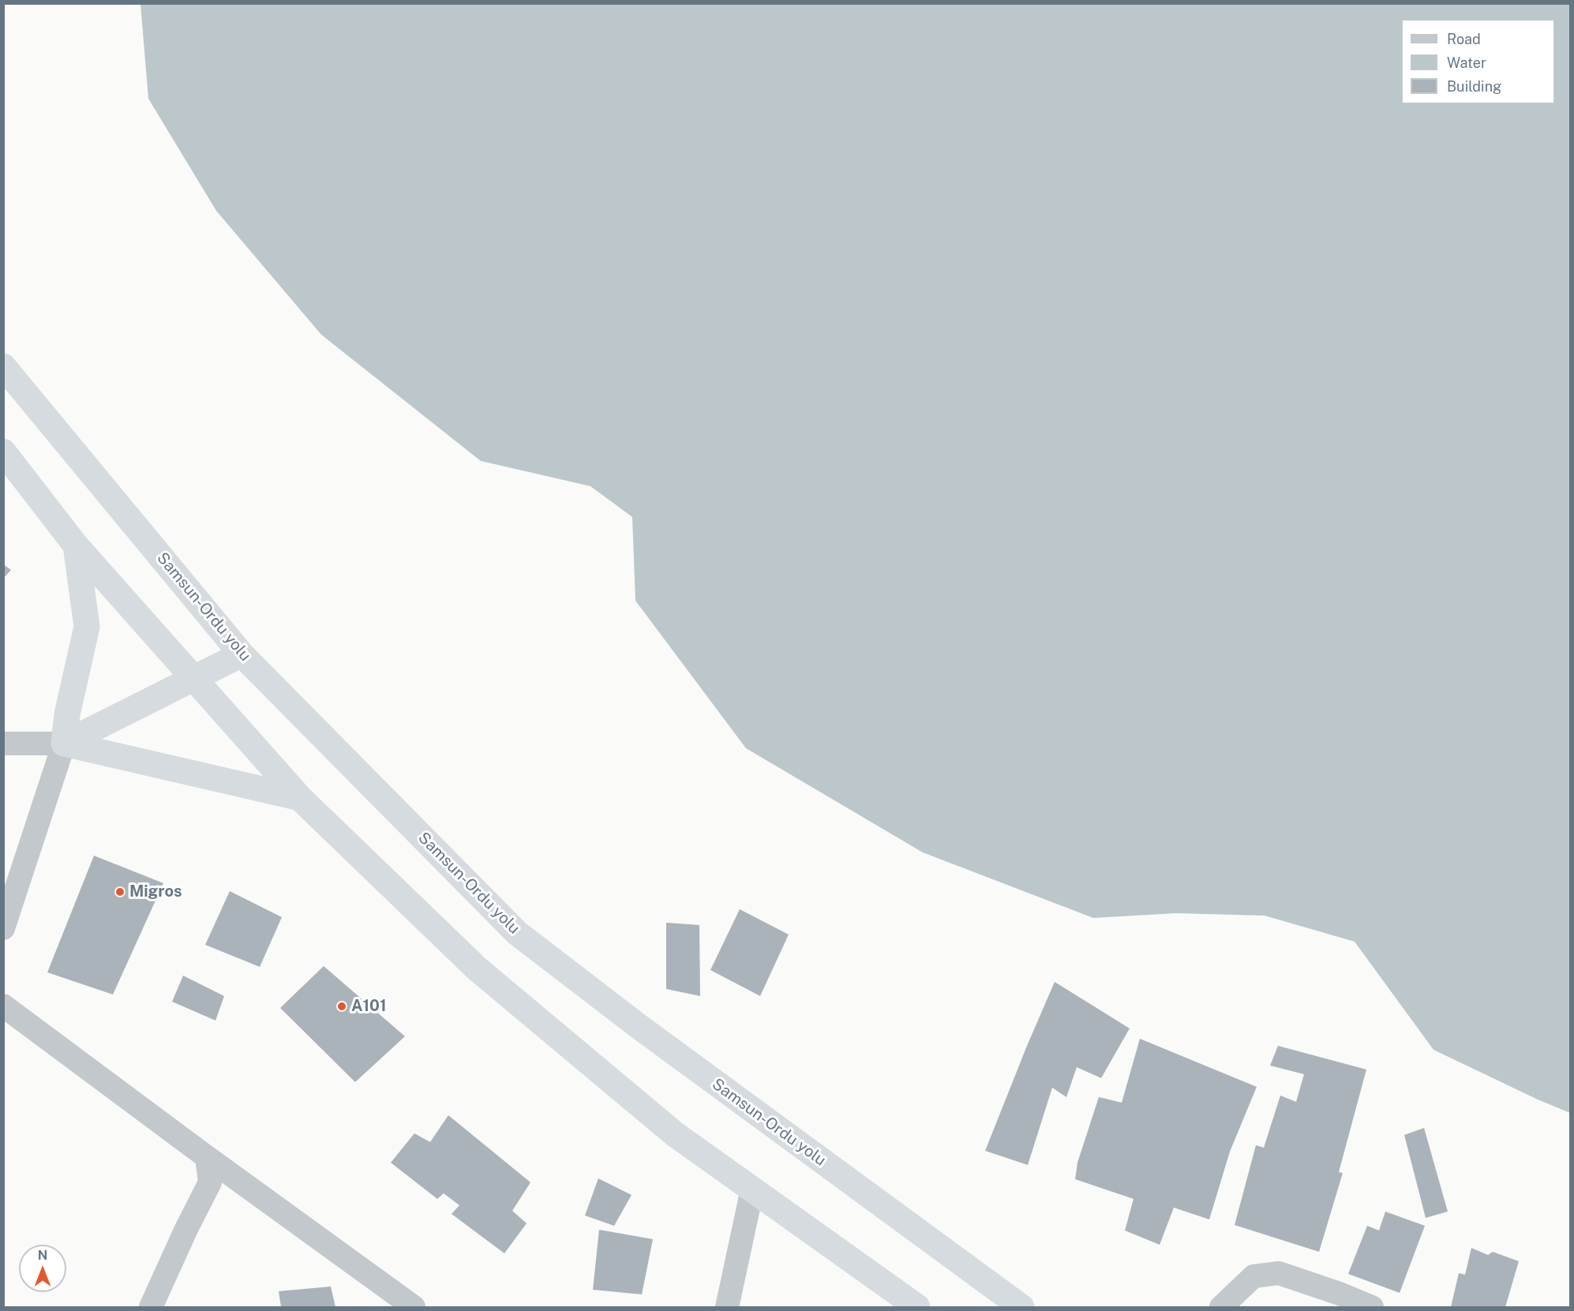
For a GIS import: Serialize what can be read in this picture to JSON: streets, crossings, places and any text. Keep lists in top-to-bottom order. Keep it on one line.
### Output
{"streets":{"highway":["Samsun-Ordu yolu"]},"places":["Migros","A101"],"legend":["Road","Water","Building"],"north":"top"}
